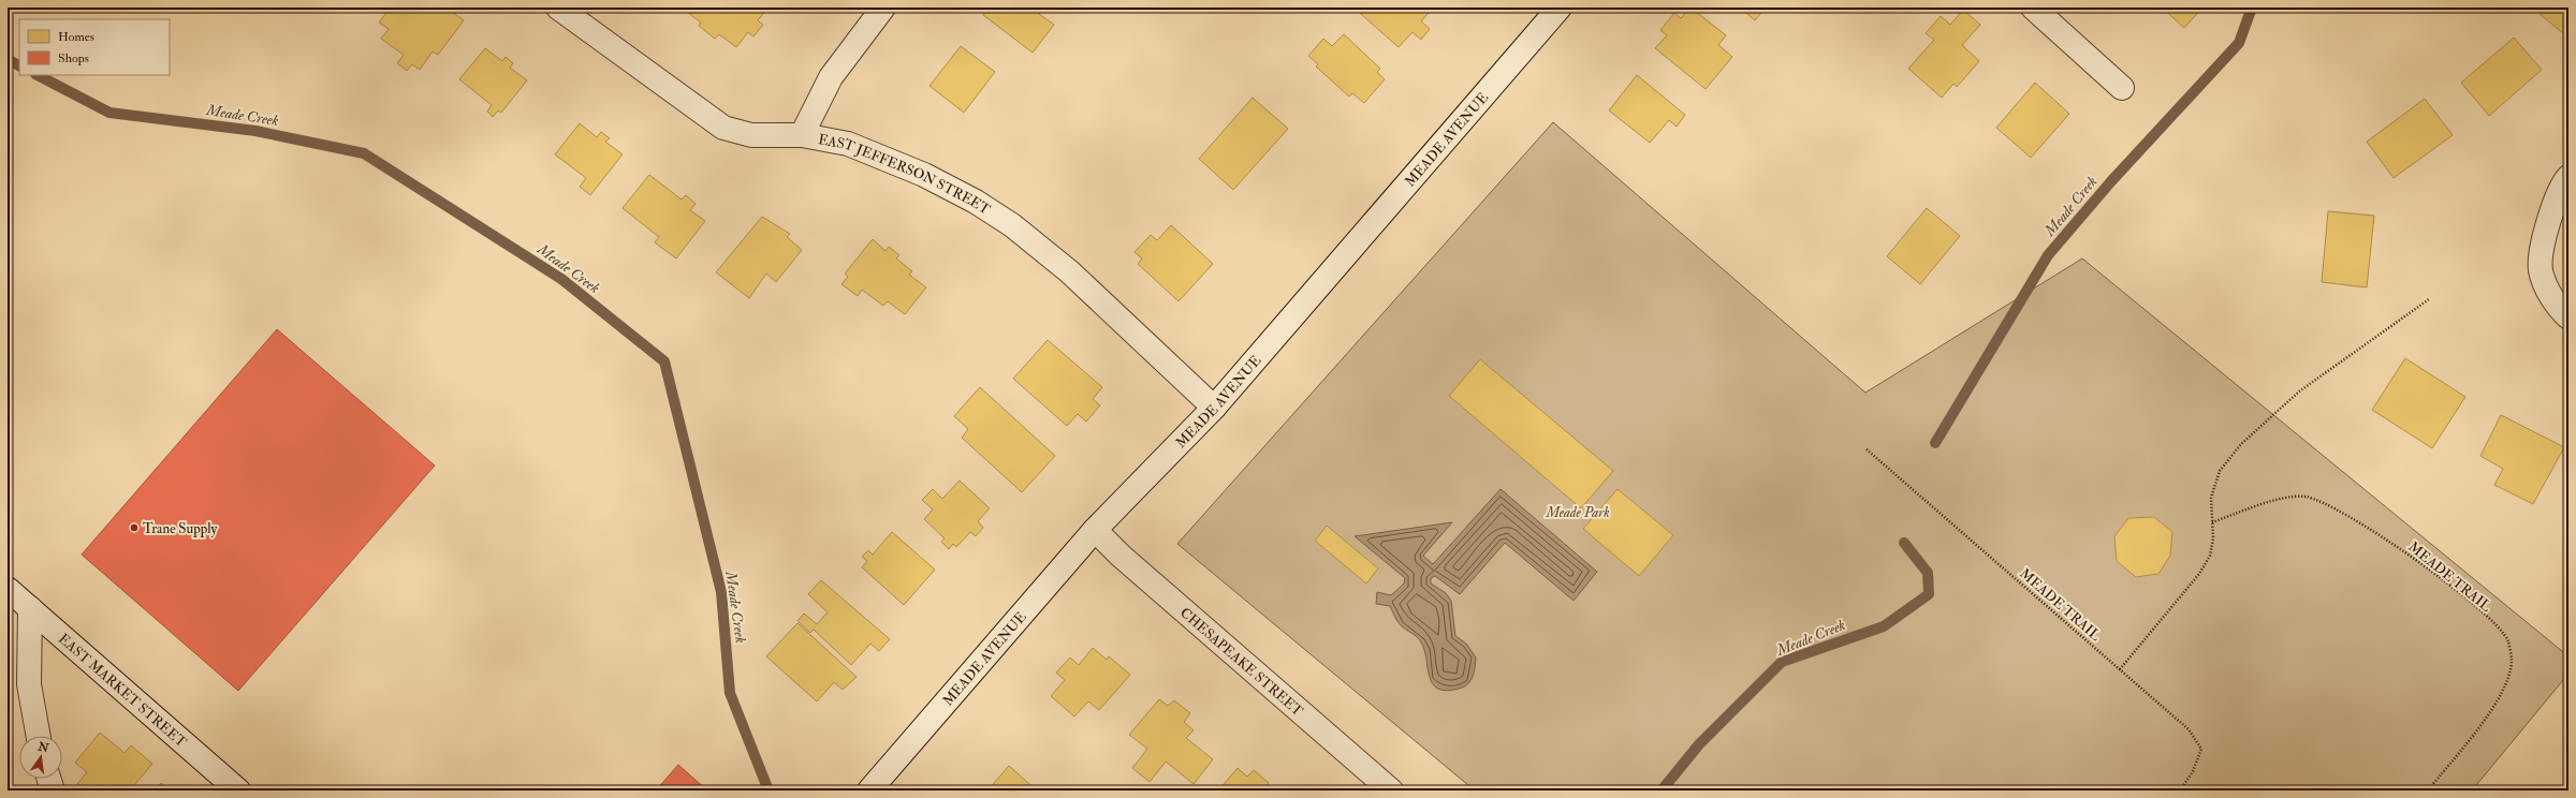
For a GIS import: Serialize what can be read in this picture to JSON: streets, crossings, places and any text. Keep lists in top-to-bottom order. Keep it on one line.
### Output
{"streets":{"street":["MEADE AVENUE","EAST JEFFERSON STREET","CHESAPEAKE STREET","EAST MARKET STREET"],"path":["MEADE TRAIL"]},"crossings":[["MEADE AVENUE","EAST JEFFERSON STREET"],["MEADE AVENUE","CHESAPEAKE STREET"]],"water":["Meade Creek"],"parks":["Meade Park"],"places":["Trane Supply"],"legend":["Homes","Shops"],"north":"top"}
